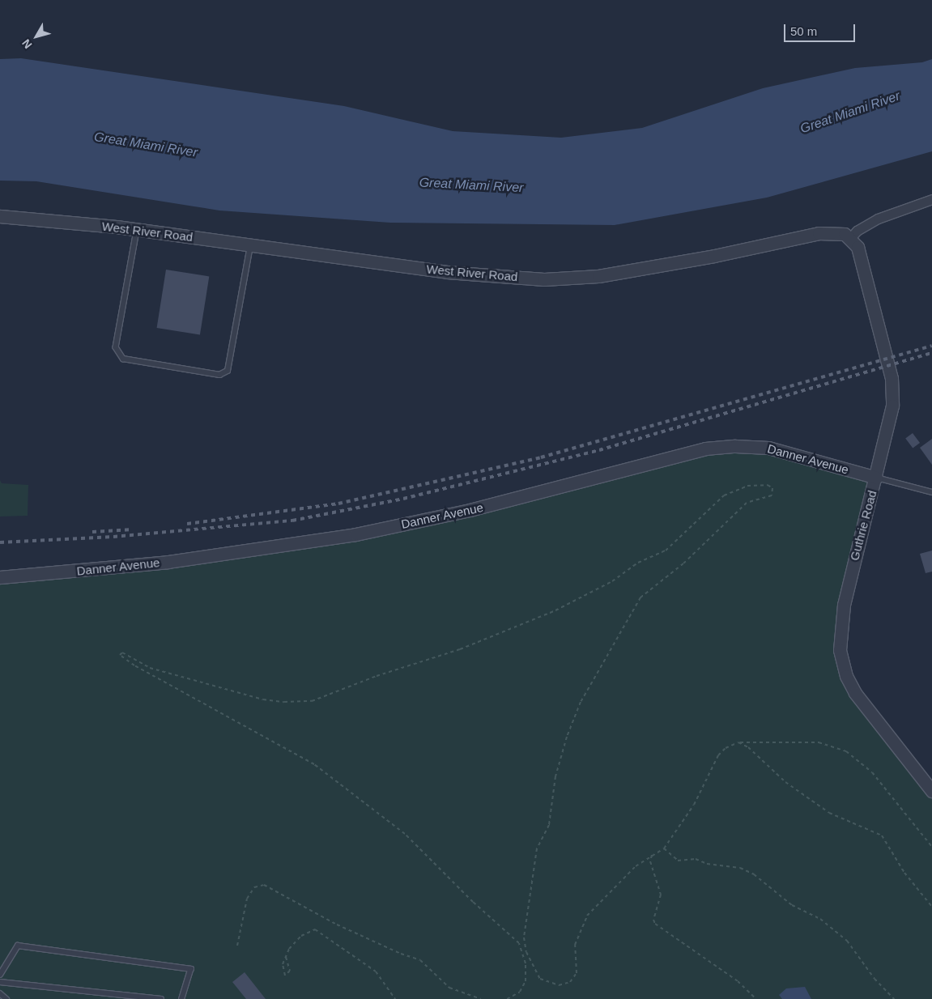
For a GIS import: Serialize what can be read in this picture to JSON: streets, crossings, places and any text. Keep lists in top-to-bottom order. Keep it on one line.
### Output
{"streets":{"street":["West River Road","Danner Avenue","Guthrie Road"]},"crossings":[["West River Road","Guthrie Road"],["Danner Avenue","Guthrie Road"]],"water":["Great Miami River"],"scale_bar":"50 m","north":"bottom left"}
